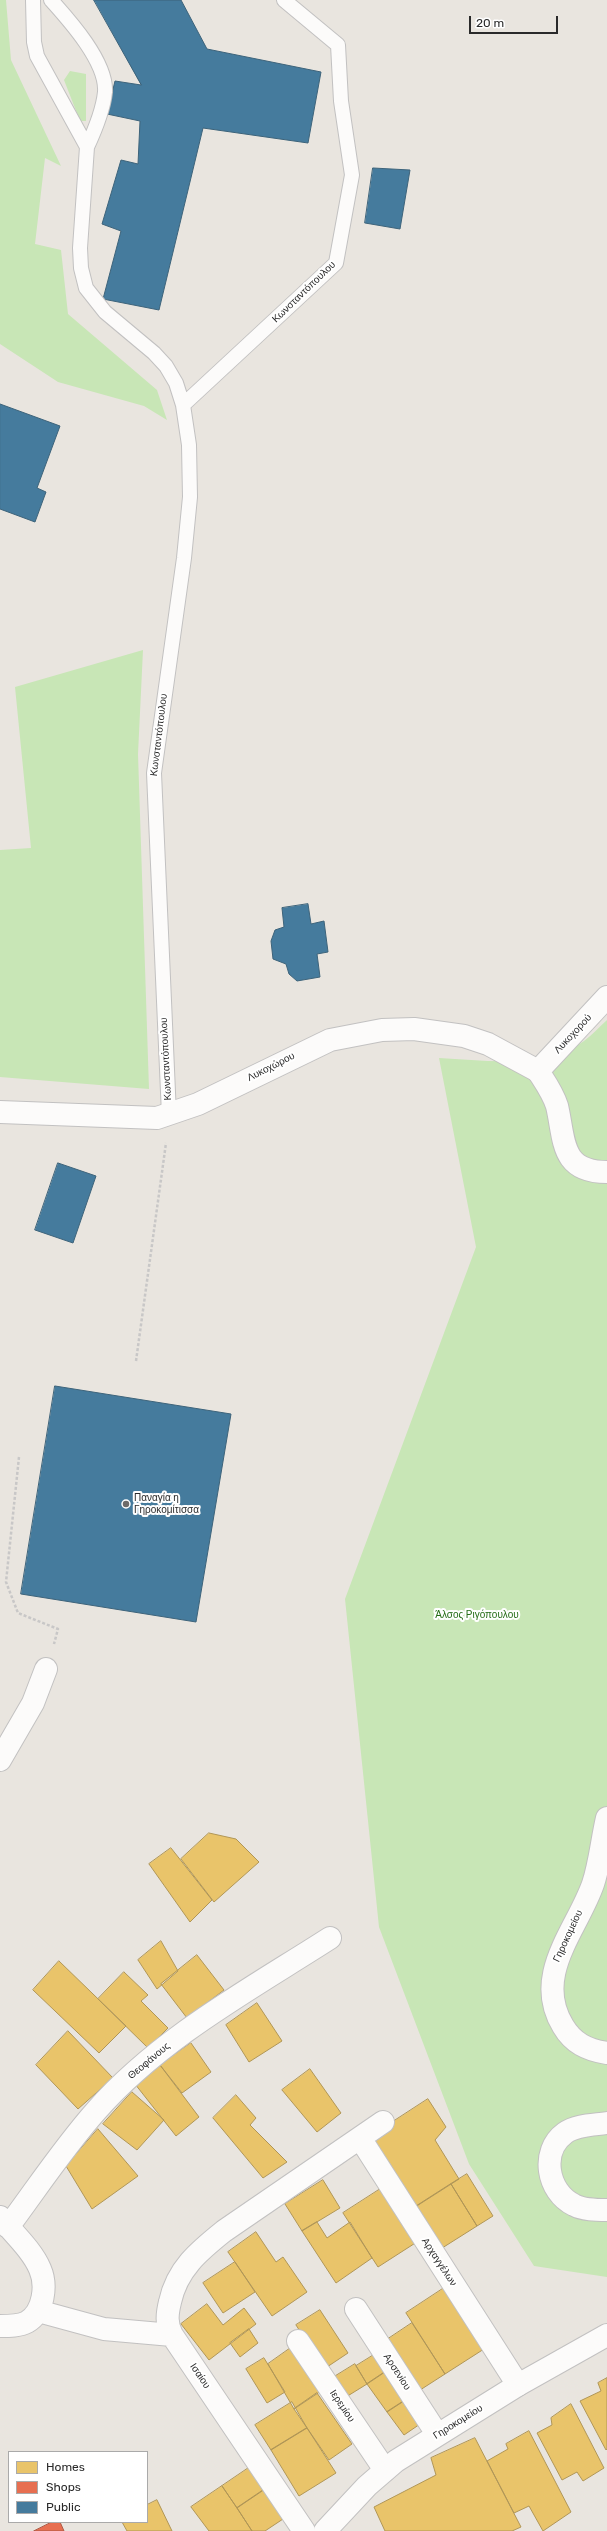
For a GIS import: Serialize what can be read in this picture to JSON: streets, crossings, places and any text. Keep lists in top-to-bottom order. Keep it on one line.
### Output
{"streets":{"street":["Λυκοχορού","Λυκοχώρου","Γηροκομείου","Θεοφάνους","Αρχαγγέλων","Αρσενίου","Ισαίου","Ιερεμίου"],"lane":["Κωνσταντόπουλου"]},"crossings":[["Κωνσταντόπουλου","Λυκοχώρου"],["Λυκοχορού","Λυκοχώρου"],["Γηροκομείου","Αρχαγγέλων"],["Γηροκομείου","Αρσενίου"],["Γηροκομείου","Ιερεμίου"],["Αρχαγγέλων","Ισαίου"]],"parks":["Άλσος Ριγόπουλου"],"places":["Παναγία η Γηροκομίτισσα"],"legend":["Homes","Shops","Public"],"scale_bar":"20 m"}
